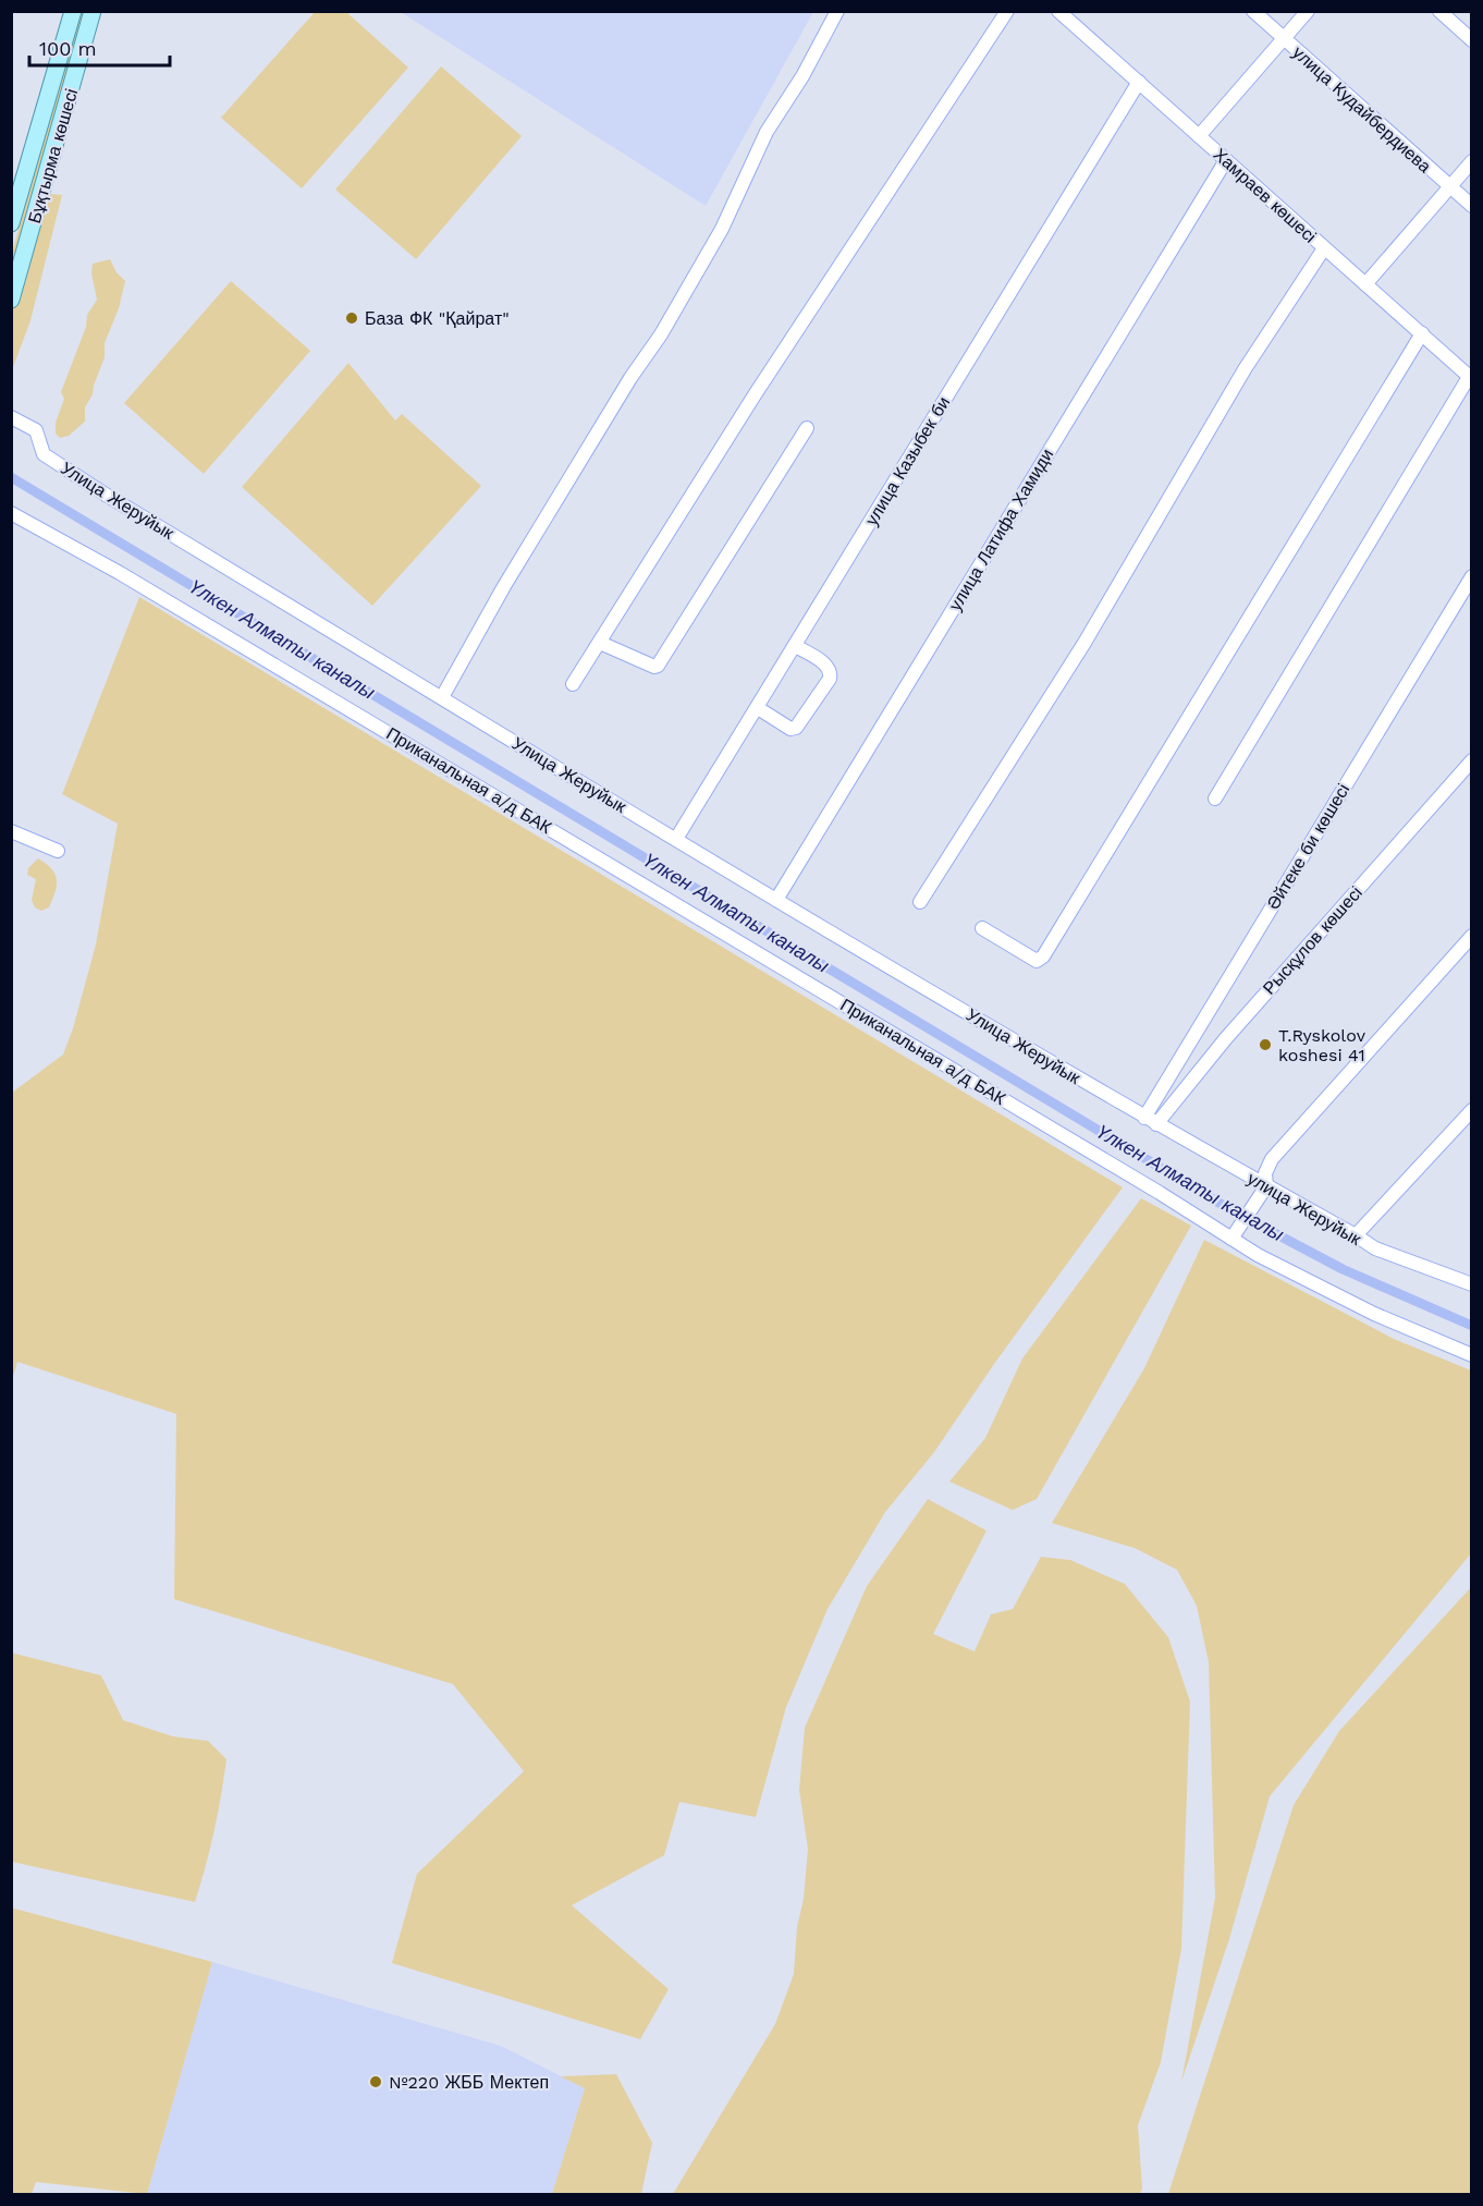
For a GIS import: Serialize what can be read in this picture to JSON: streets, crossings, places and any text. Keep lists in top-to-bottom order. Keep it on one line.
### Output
{"streets":{"main road":["Бұқтырма көшесі"],"street":["улица Кудайбердиева","Хамраев көшесі","улица Казыбек би","Улица Жеруйык","улица Латифа Хамиди","Приканальная а/д БАК","Әйтеке би көшесі","Рысқұлов көшесі","улица Жеруйык"]},"crossings":[["Хамраев көшесі","улица Казыбек би"],["Хамраев көшесі","улица Латифа Хамиди"],["улица Казыбек би","Улица Жеруйык"],["Улица Жеруйык","улица Латифа Хамиди"],["Улица Жеруйык","Әйтеке би көшесі"],["Улица Жеруйык","Рысқұлов көшесі"],["Улица Жеруйык","улица Жеруйык"],["Әйтеке би көшесі","Рысқұлов көшесі"],["Әйтеке би көшесі","улица Жеруйык"],["Рысқұлов көшесі","улица Жеруйык"]],"water":["Үлкен Алматы каналы"],"places":["База ФК \"Қайрат\"","T.Ryskolov koshesi 41","№220 ЖББ Мектеп"],"scale_bar":"100 m"}
